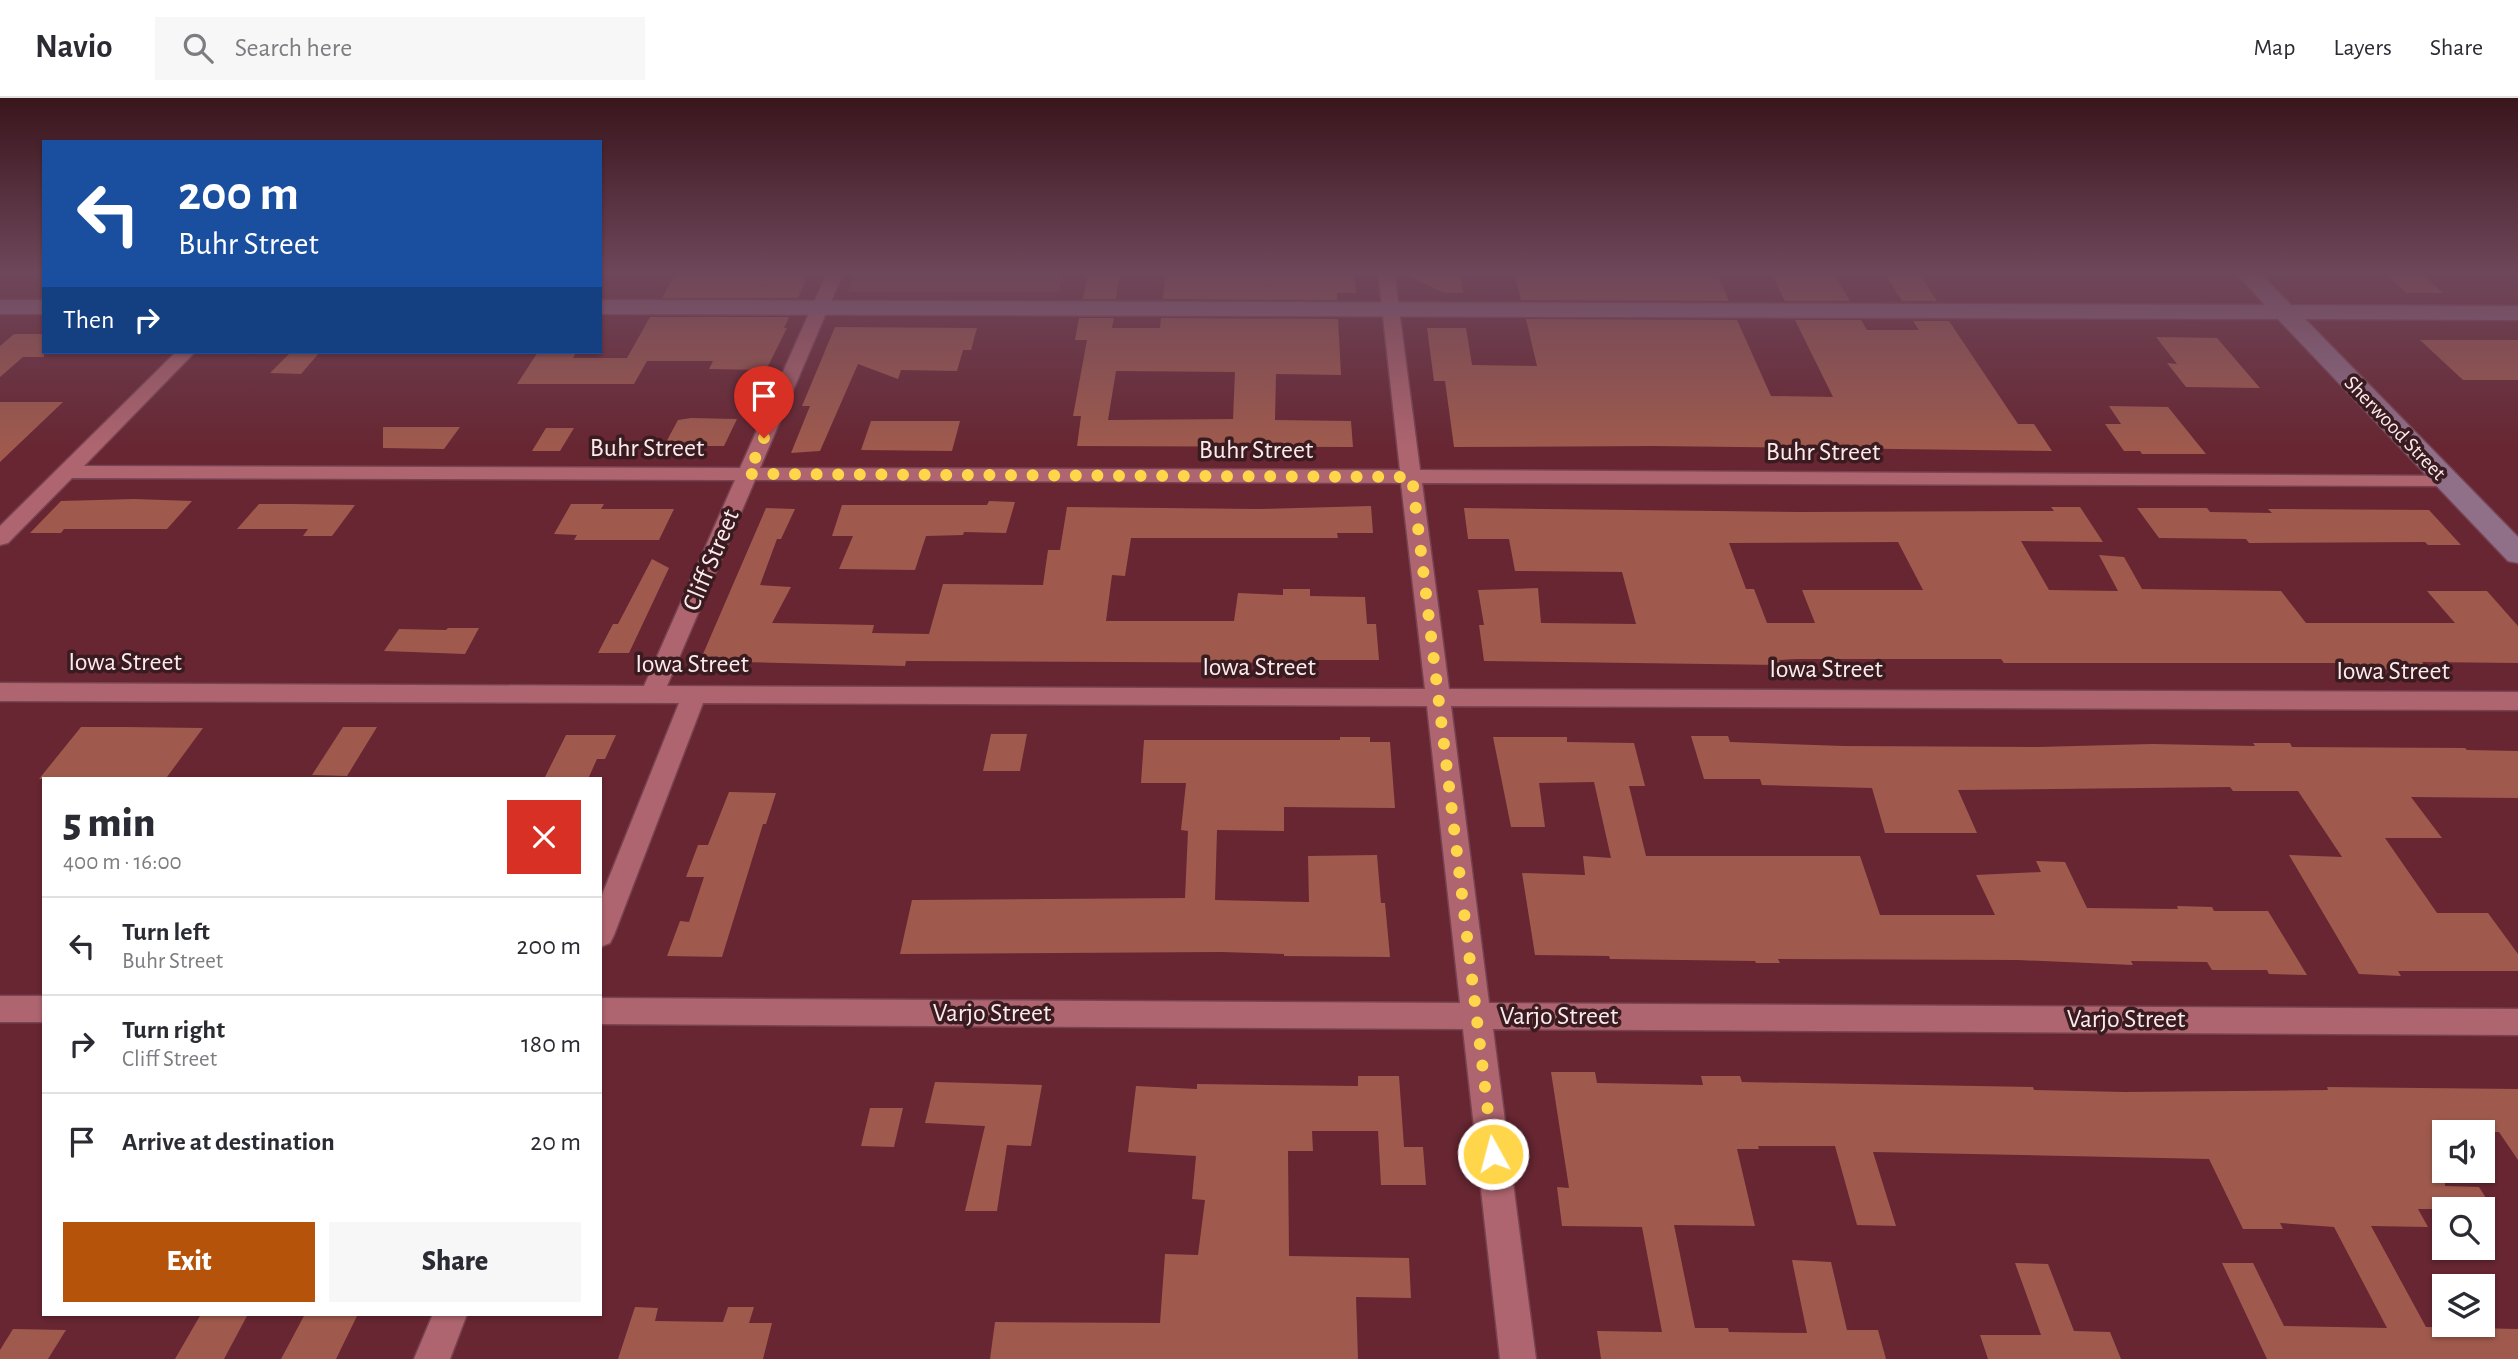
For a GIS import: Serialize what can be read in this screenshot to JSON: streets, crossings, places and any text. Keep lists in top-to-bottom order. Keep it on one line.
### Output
{"streets":{"main road":["Sherwood Street"],"street":["Buhr Street","Cliff Street","Iowa Street","Varjo Street"]},"crossings":[["Sherwood Street","Buhr Street"],["Buhr Street","Cliff Street"],["Cliff Street","Iowa Street"]],"page":{"header":"Navio","search":"Search here","nav":["Map","Layers","Share"],"turn":["200 m","Buhr Street"],"then":"Then","heading":["5 min","400 m · 16:00"],"list":[{"name":"Turn left","note":"Buhr Street","value":"200 m"},{"name":"Turn right","note":"Cliff Street","value":"180 m"},{"name":"Arrive at destination","value":"20 m"}],"buttons":["Exit","Share"]}}
